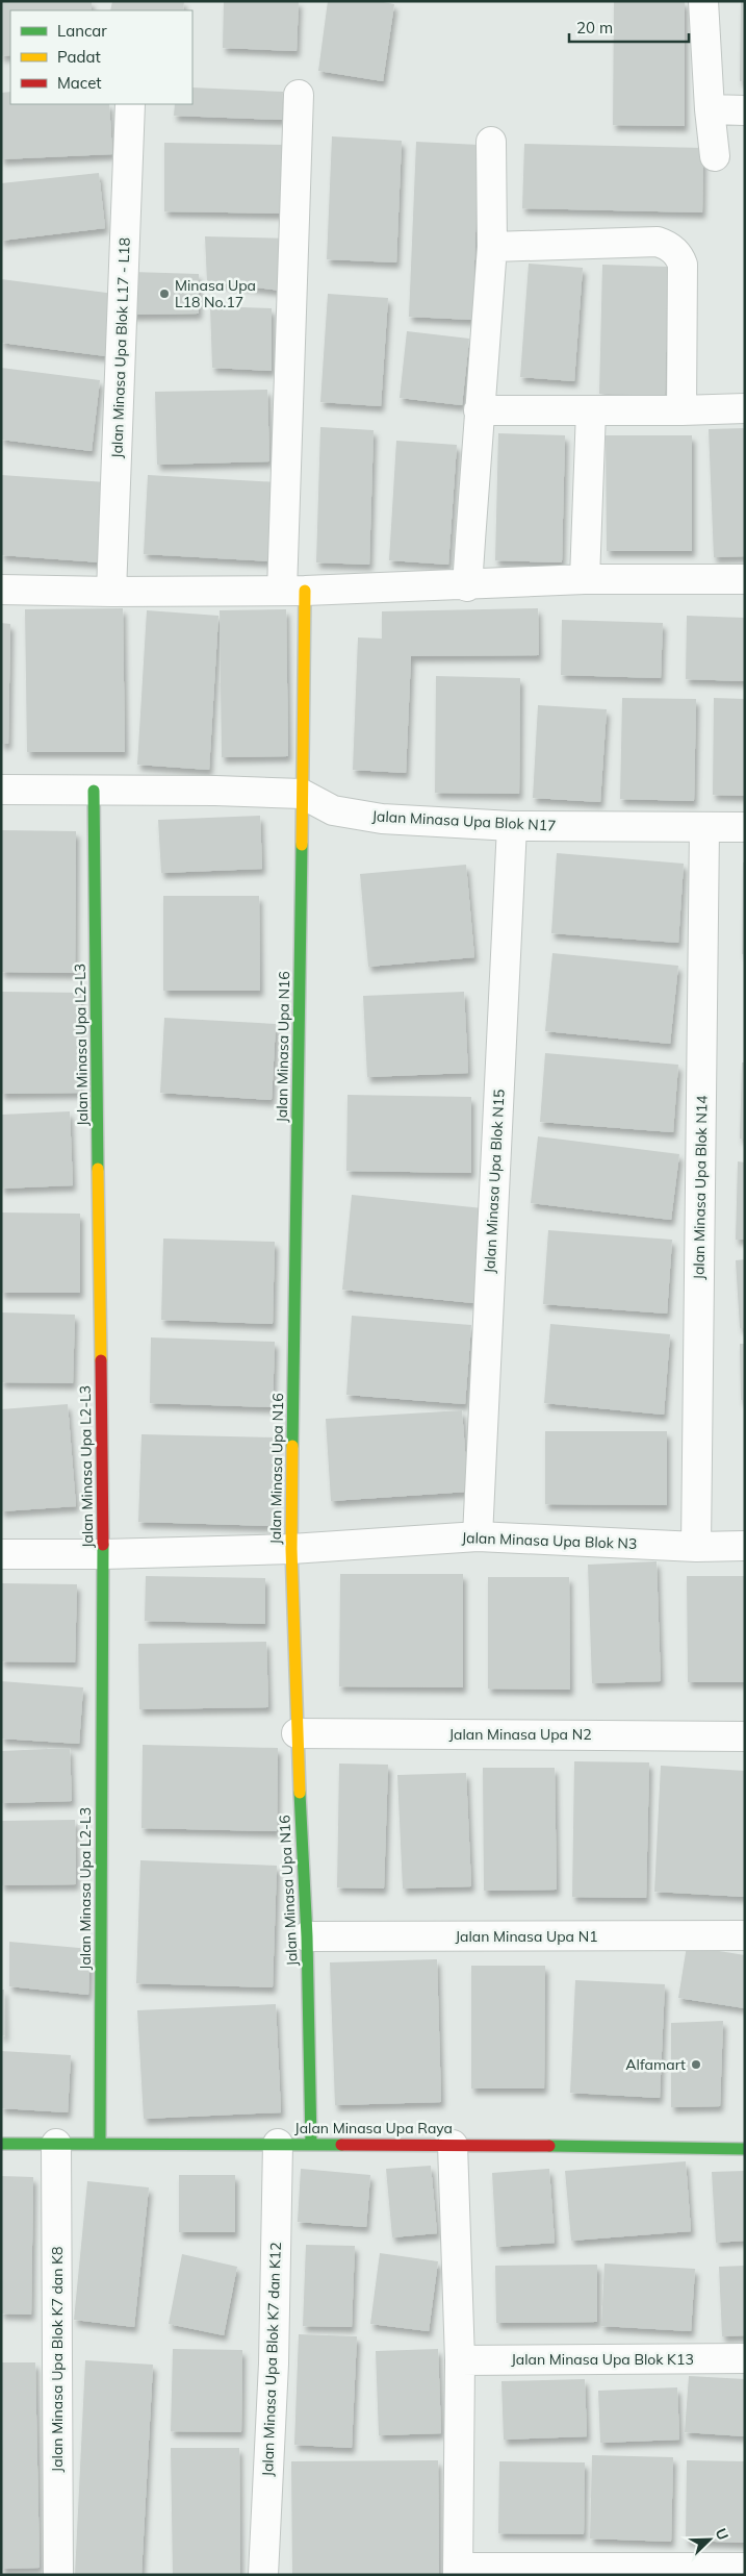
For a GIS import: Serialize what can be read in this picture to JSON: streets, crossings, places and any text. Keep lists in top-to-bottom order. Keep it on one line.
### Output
{"streets":{"street":["Jalan Minasa Upa Blok L17 - L18","Jalan Minasa Upa Blok N17","Jalan Minasa Upa L2-L3","Jalan Minasa Upa N16","Jalan Minasa Upa Blok N15","Jalan Minasa Upa Blok N14","Jalan Minasa Upa Blok N3","Jalan Minasa Upa N2","Jalan Minasa Upa N1","Jalan Minasa Upa Raya","Jalan Minasa Upa Blok K7 dan K8","Jalan Minasa Upa Blok K7 dan K12","Jalan Minasa Upa Blok K13"]},"crossings":[["Jalan Minasa Upa Blok N17","Jalan Minasa Upa L2-L3"],["Jalan Minasa Upa Blok N17","Jalan Minasa Upa N16"],["Jalan Minasa Upa Blok N17","Jalan Minasa Upa Blok N15"],["Jalan Minasa Upa Blok N17","Jalan Minasa Upa Blok N14"],["Jalan Minasa Upa L2-L3","Jalan Minasa Upa Blok N3"],["Jalan Minasa Upa L2-L3","Jalan Minasa Upa Raya"],["Jalan Minasa Upa N16","Jalan Minasa Upa Blok N3"],["Jalan Minasa Upa N16","Jalan Minasa Upa N2"],["Jalan Minasa Upa N16","Jalan Minasa Upa N1"],["Jalan Minasa Upa N16","Jalan Minasa Upa Raya"],["Jalan Minasa Upa Blok N15","Jalan Minasa Upa Blok N3"],["Jalan Minasa Upa Blok N14","Jalan Minasa Upa Blok N3"],["Jalan Minasa Upa Raya","Jalan Minasa Upa Blok K7 dan K8"],["Jalan Minasa Upa Raya","Jalan Minasa Upa Blok K7 dan K12"]],"places":["Minasa Upa L18 No.17","Alfamart"],"legend":["Lancar","Padat","Macet"],"scale_bar":"20 m","north":"top right"}
